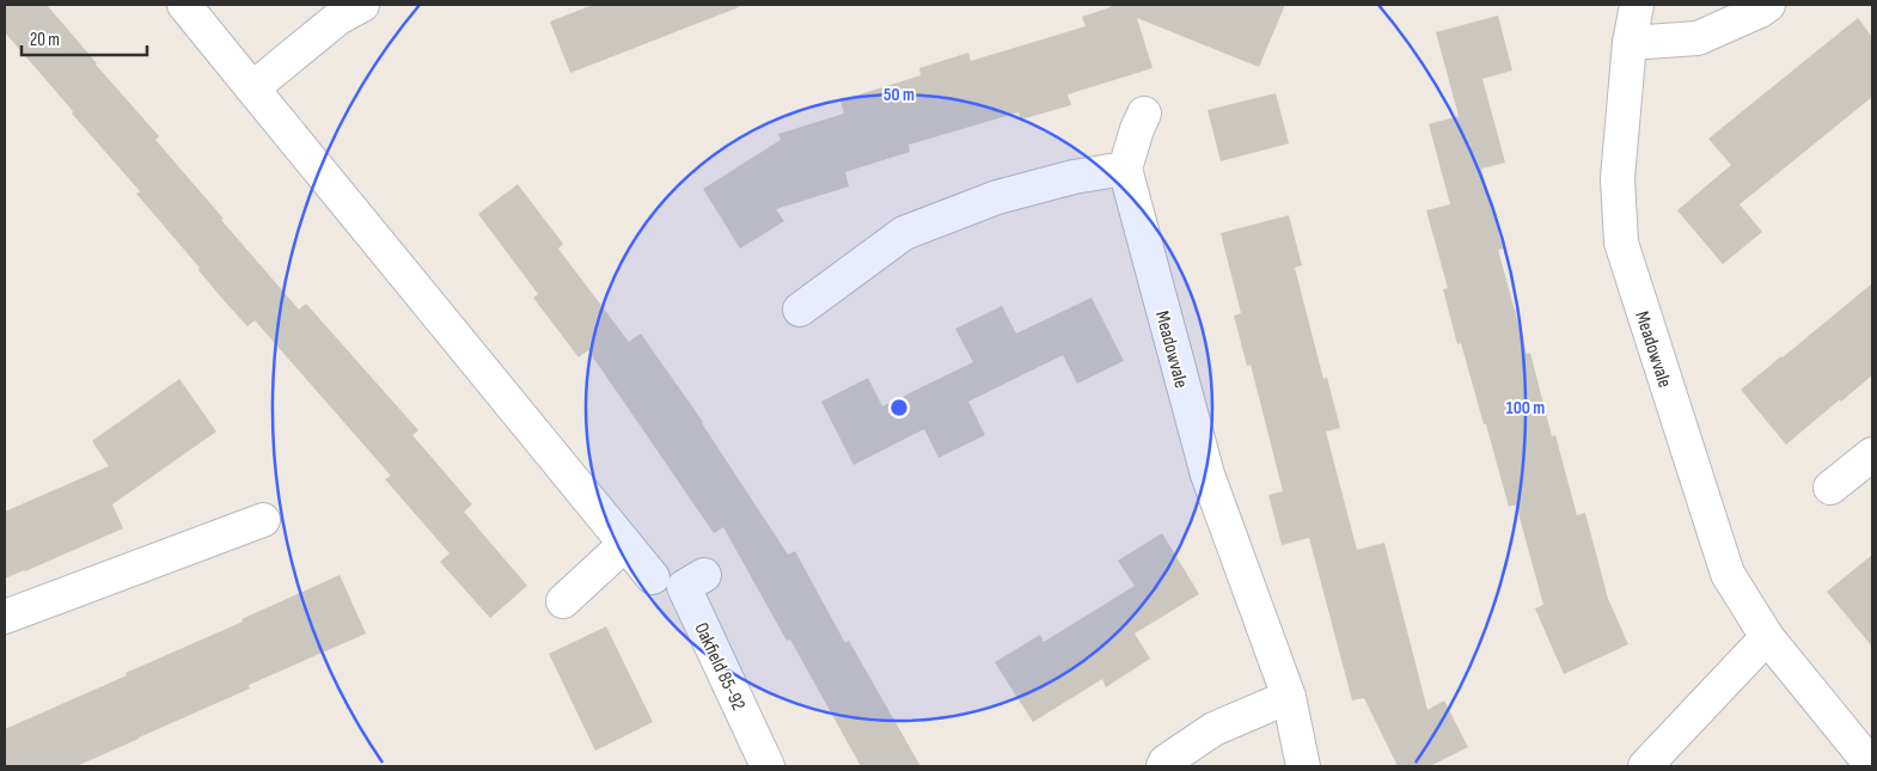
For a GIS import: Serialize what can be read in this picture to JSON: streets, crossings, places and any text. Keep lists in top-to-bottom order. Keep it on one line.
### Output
{"streets":{"street":["Meadowvale","Oakfield 85-92"]},"scale_bar":"20 m","rings":["50 m","100 m"]}
